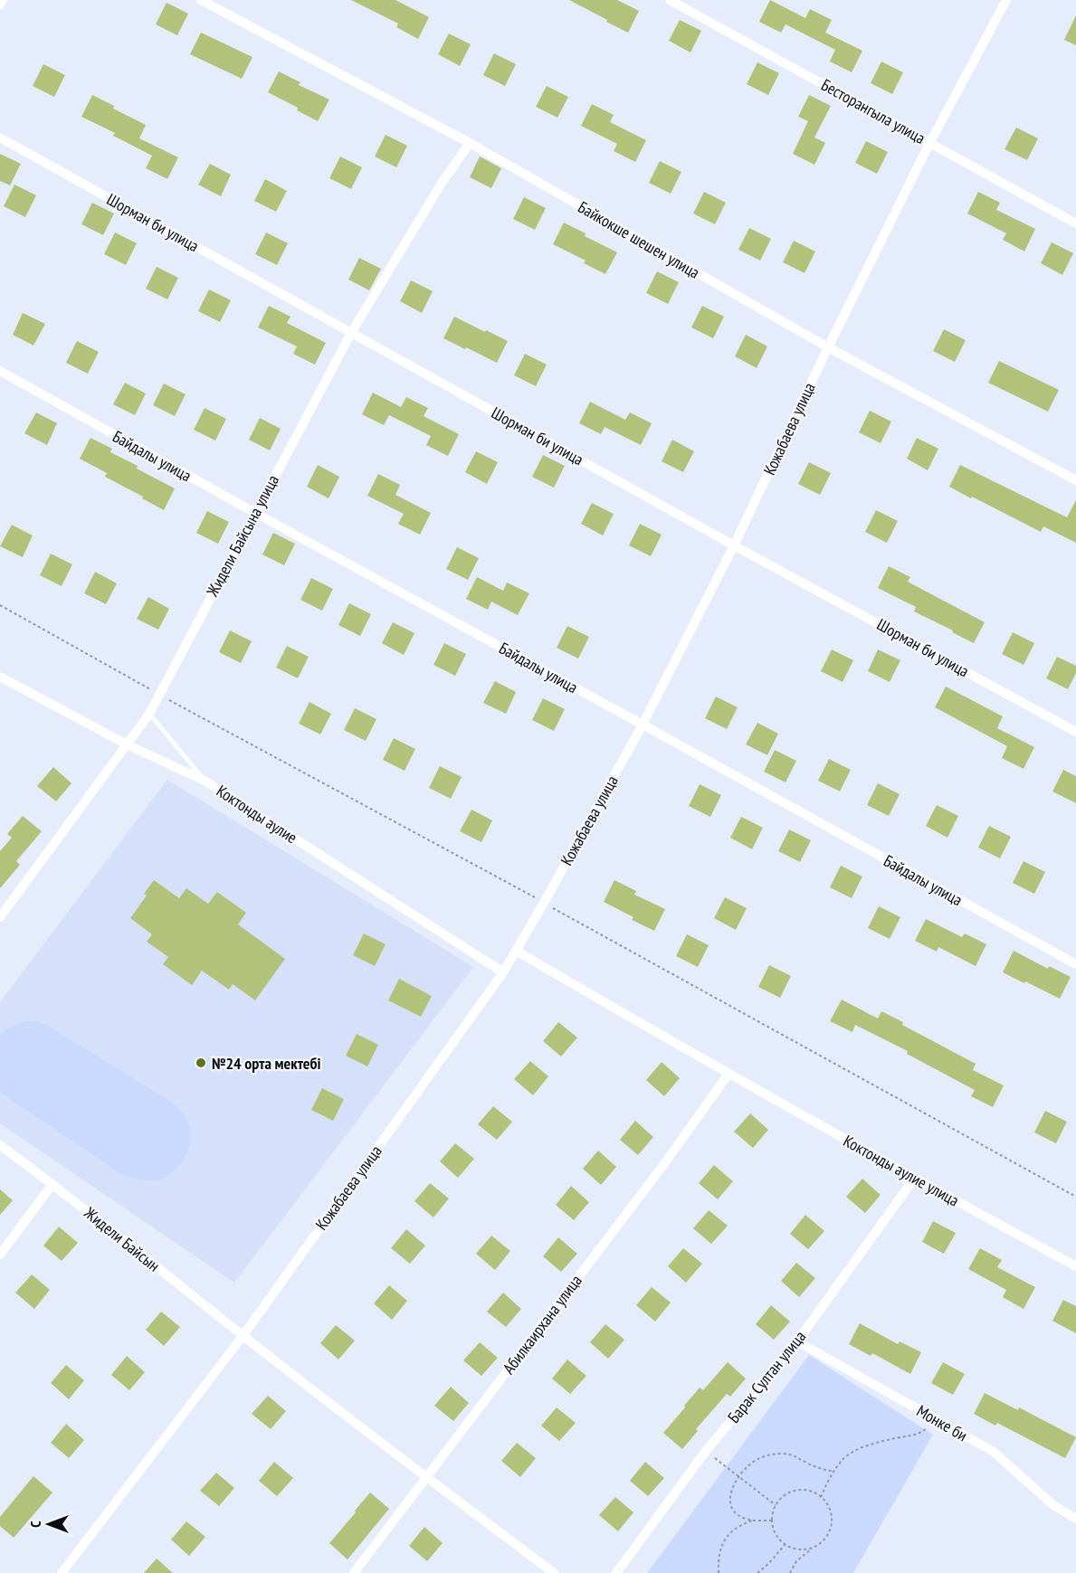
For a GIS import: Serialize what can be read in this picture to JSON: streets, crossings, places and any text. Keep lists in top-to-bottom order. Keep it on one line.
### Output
{"streets":{"street":["Бесторангыла улица","Шорман би улица","Байкокше шешен улица","Кожабаева улица","Байдалы улица","Жидели Байсына улица","Коктонды аулие","Коктонды аулие улица","Жидели Байсын","Абилкаирхана улица","Барак Султан улица","Монке би"]},"crossings":[["Бесторангыла улица","Кожабаева улица"],["Шорман би улица","Кожабаева улица"],["Шорман би улица","Жидели Байсына улица"],["Байкокше шешен улица","Кожабаева улица"],["Байкокше шешен улица","Жидели Байсына улица"],["Кожабаева улица","Байдалы улица"],["Кожабаева улица","Коктонды аулие"],["Кожабаева улица","Коктонды аулие улица"],["Кожабаева улица","Жидели Байсын"],["Байдалы улица","Жидели Байсына улица"],["Жидели Байсына улица","Коктонды аулие"],["Коктонды аулие улица","Абилкаирхана улица"],["Коктонды аулие улица","Барак Султан улица"],["Жидели Байсын","Абилкаирхана улица"],["Барак Султан улица","Монке би"]],"places":["№24 орта мектебі"],"north":"left"}
